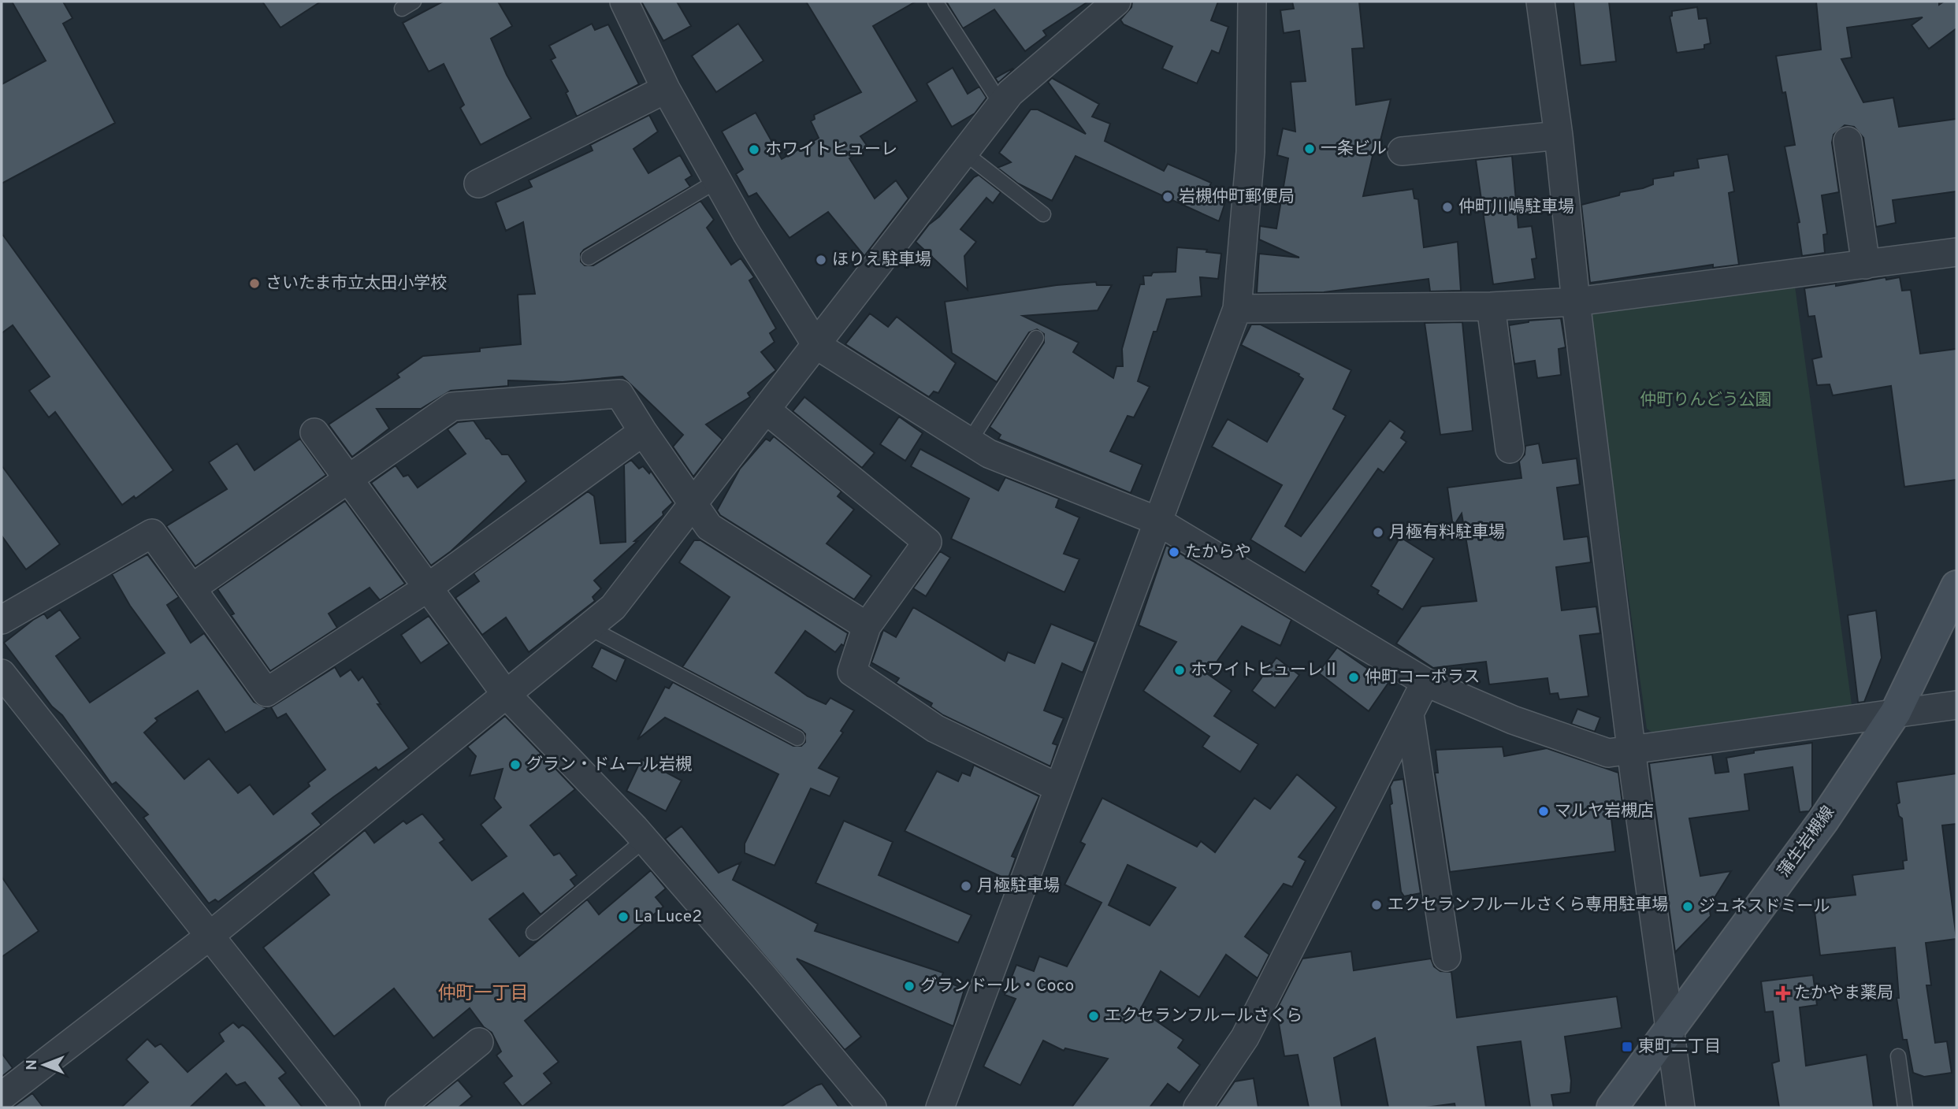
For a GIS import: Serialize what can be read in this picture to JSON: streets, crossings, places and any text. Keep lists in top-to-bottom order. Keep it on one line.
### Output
{"streets":{"main road":["蒲生岩槻線"]},"districts":["仲町一丁目"],"parks":["仲町りんどう公園"],"places":{"other":["一条ビル","ホワイトヒューレ","岩槻仲町郵便局","仲町川嶋駐車場","ほりえ駐車場","さいたま市立太田小学校","月極有料駐車場","たからや","ホワイトヒューレⅡ","仲町コーポラス","グラン・ドムール岩槻","マルヤ岩槻店","月極駐車場","エクセランフルールさくら専用駐車場","ジュネスドミール","La Luce2","グランドール・Coco","エクセランフルールさくら"],"health":["たかやま薬局"],"transit":["東町二丁目"]},"north":"left"}
